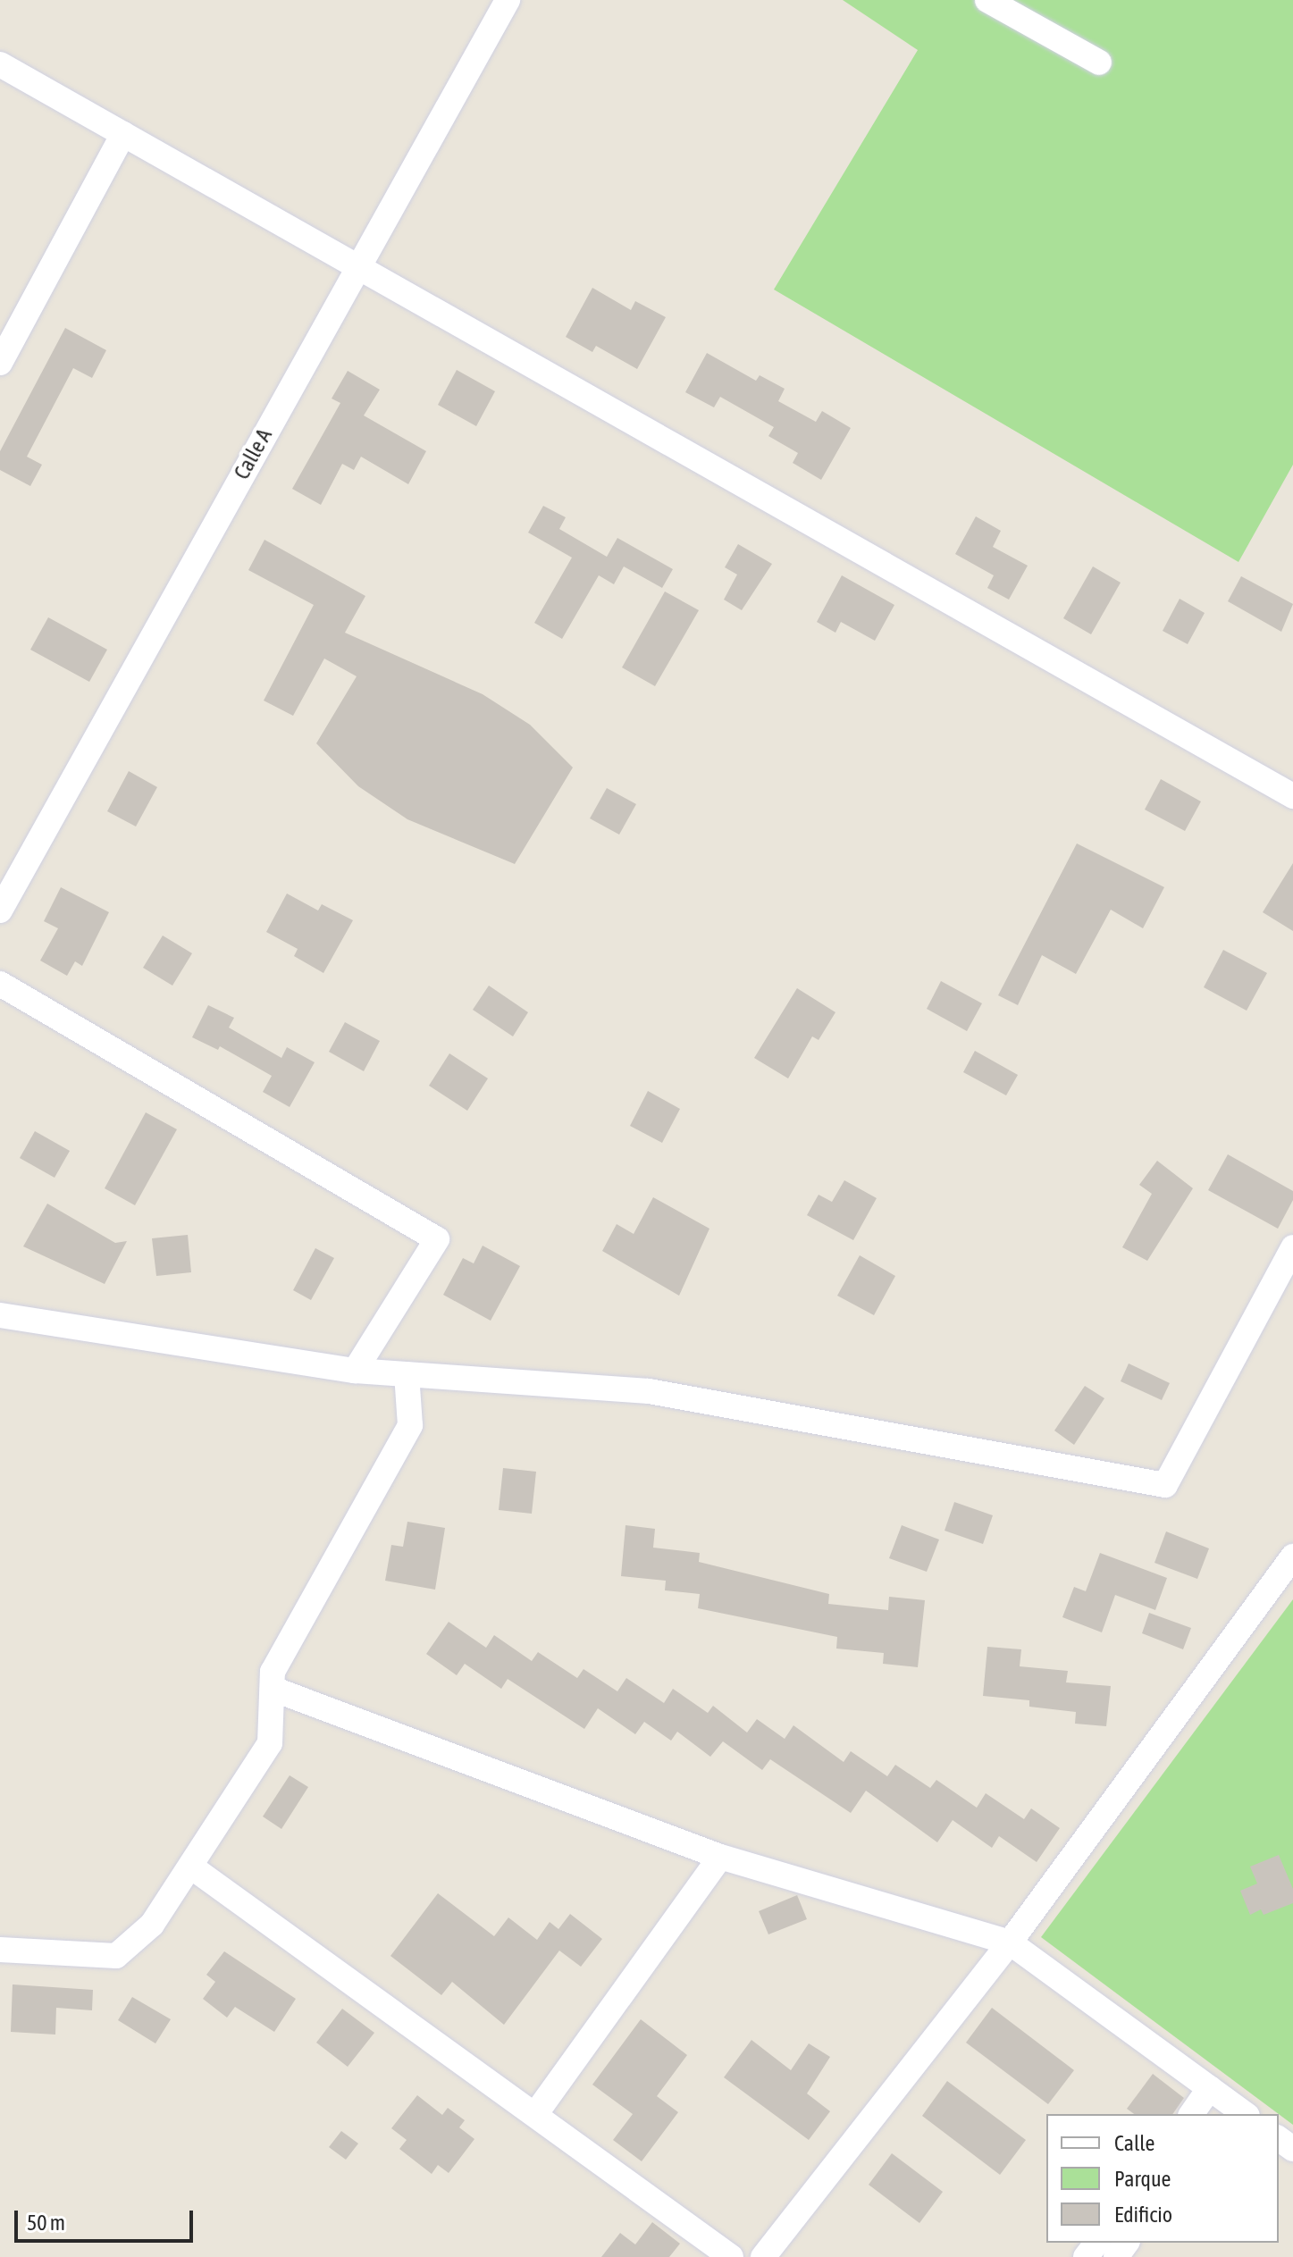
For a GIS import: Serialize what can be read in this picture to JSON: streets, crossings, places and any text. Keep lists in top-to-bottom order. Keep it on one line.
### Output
{"streets":{"street":["Calle A"]},"legend":["Calle","Parque","Edificio"],"scale_bar":"50 m"}
